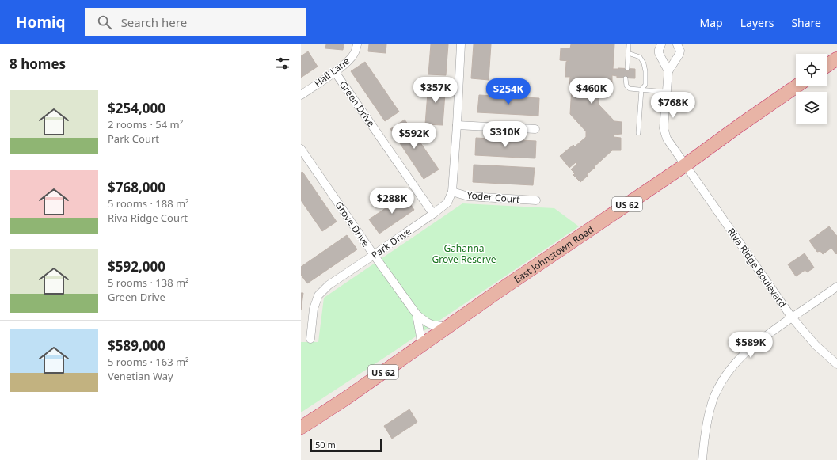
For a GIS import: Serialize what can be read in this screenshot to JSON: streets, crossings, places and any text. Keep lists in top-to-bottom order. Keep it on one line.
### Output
{"streets":{"highway":["US 62","East Johnstown Road"],"street":["Hall Lane","Green Drive","Yoder Court","Grove Drive","Park Drive","Riva Ridge Boulevard"]},"crossings":[["Hall Lane","Green Drive"],["Green Drive","Park Drive"],["Yoder Court","Park Drive"],["Grove Drive","Park Drive"],["Grove Drive","East Johnstown Road"],["East Johnstown Road","Riva Ridge Boulevard"]],"parks":["Gahanna Grove Reserve"],"scale_bar":"50 m","page":{"header":"Homiq","search":"Search here","nav":["Map","Layers","Share"],"heading":"8 homes","price":["$357K","$460K","$254K","$768K","$310K","$592K","$288K","$589K"],"list":[{"name":"$254,000","note":"2 rooms · 54 m² · Park Court"},{"name":"$768,000","note":"5 rooms · 188 m² · Riva Ridge Court"},{"name":"$592,000","note":"5 rooms · 138 m² · Green Drive"},{"name":"$589,000","note":"5 rooms · 163 m² · Venetian Way"}],"scale":"50 m"}}
